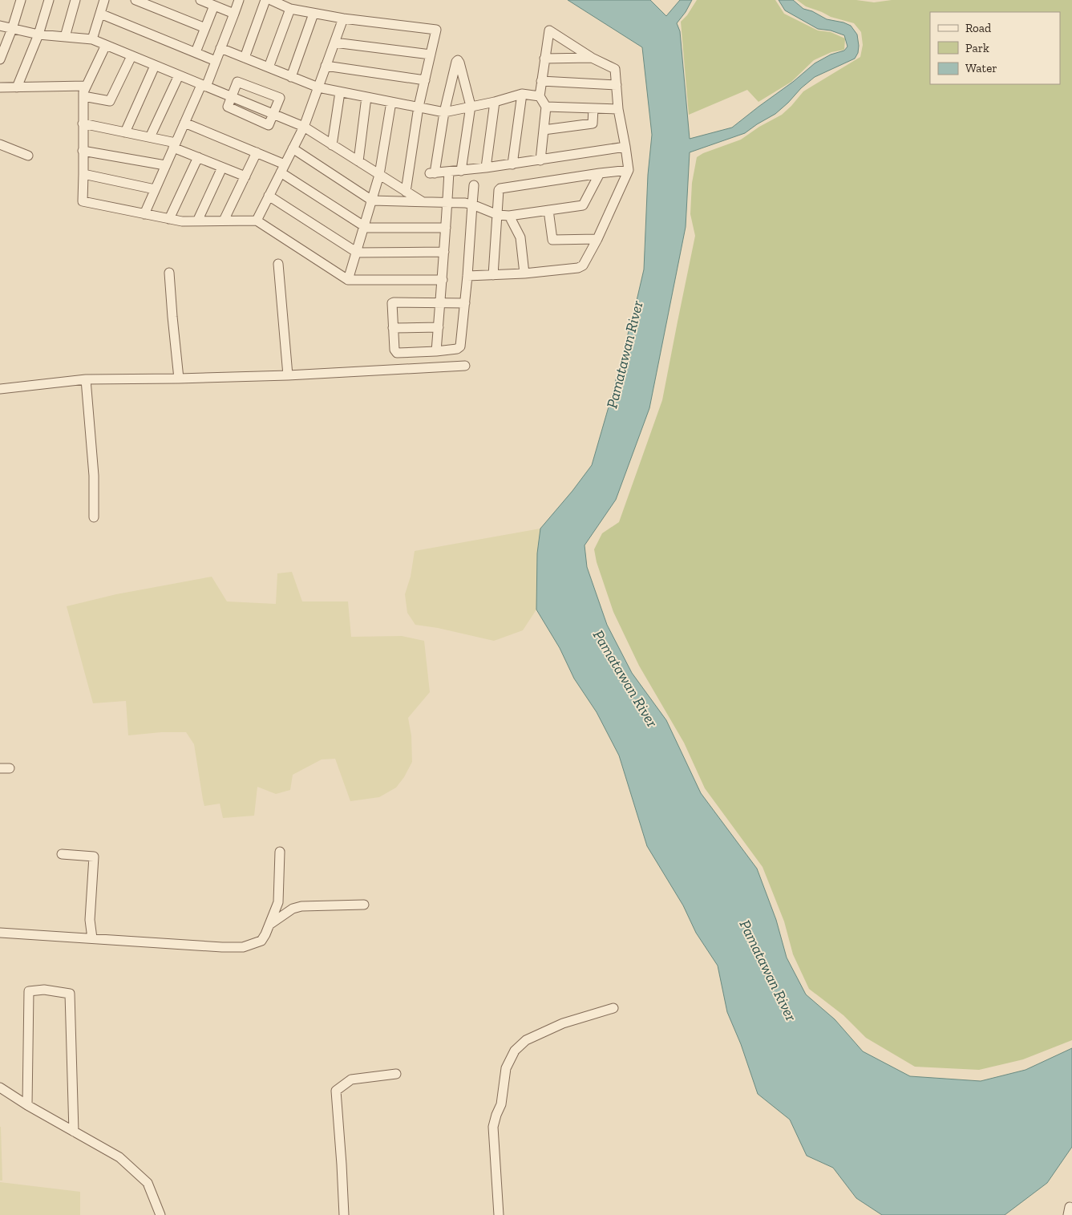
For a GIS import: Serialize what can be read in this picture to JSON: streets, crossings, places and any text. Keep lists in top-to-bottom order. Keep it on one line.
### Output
{"water":["Pamatawan River"],"legend":["Road","Park","Water"]}
